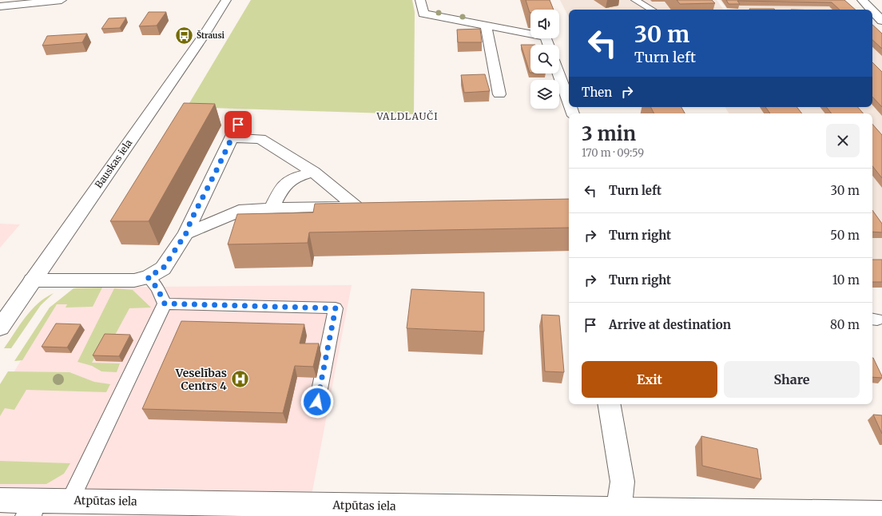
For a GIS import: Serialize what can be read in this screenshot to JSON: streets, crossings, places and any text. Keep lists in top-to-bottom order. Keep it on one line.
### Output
{"streets":{"street":["Bauskas iela","Atpūtas iela"]},"districts":["VALDLAUČI"],"places":{"bus stop":["Štrausi"],"hospital":["Veselības Centrs 4"]},"page":{"turn":["30 m","Turn left"],"then":"Then","heading":["3 min","170 m · 09:59"],"list":[{"name":"Turn left","value":"30 m"},{"name":"Turn right","value":"50 m"},{"name":"Turn right","value":"10 m"},{"name":"Arrive at destination","value":"80 m"}],"buttons":["Exit","Share"]}}
